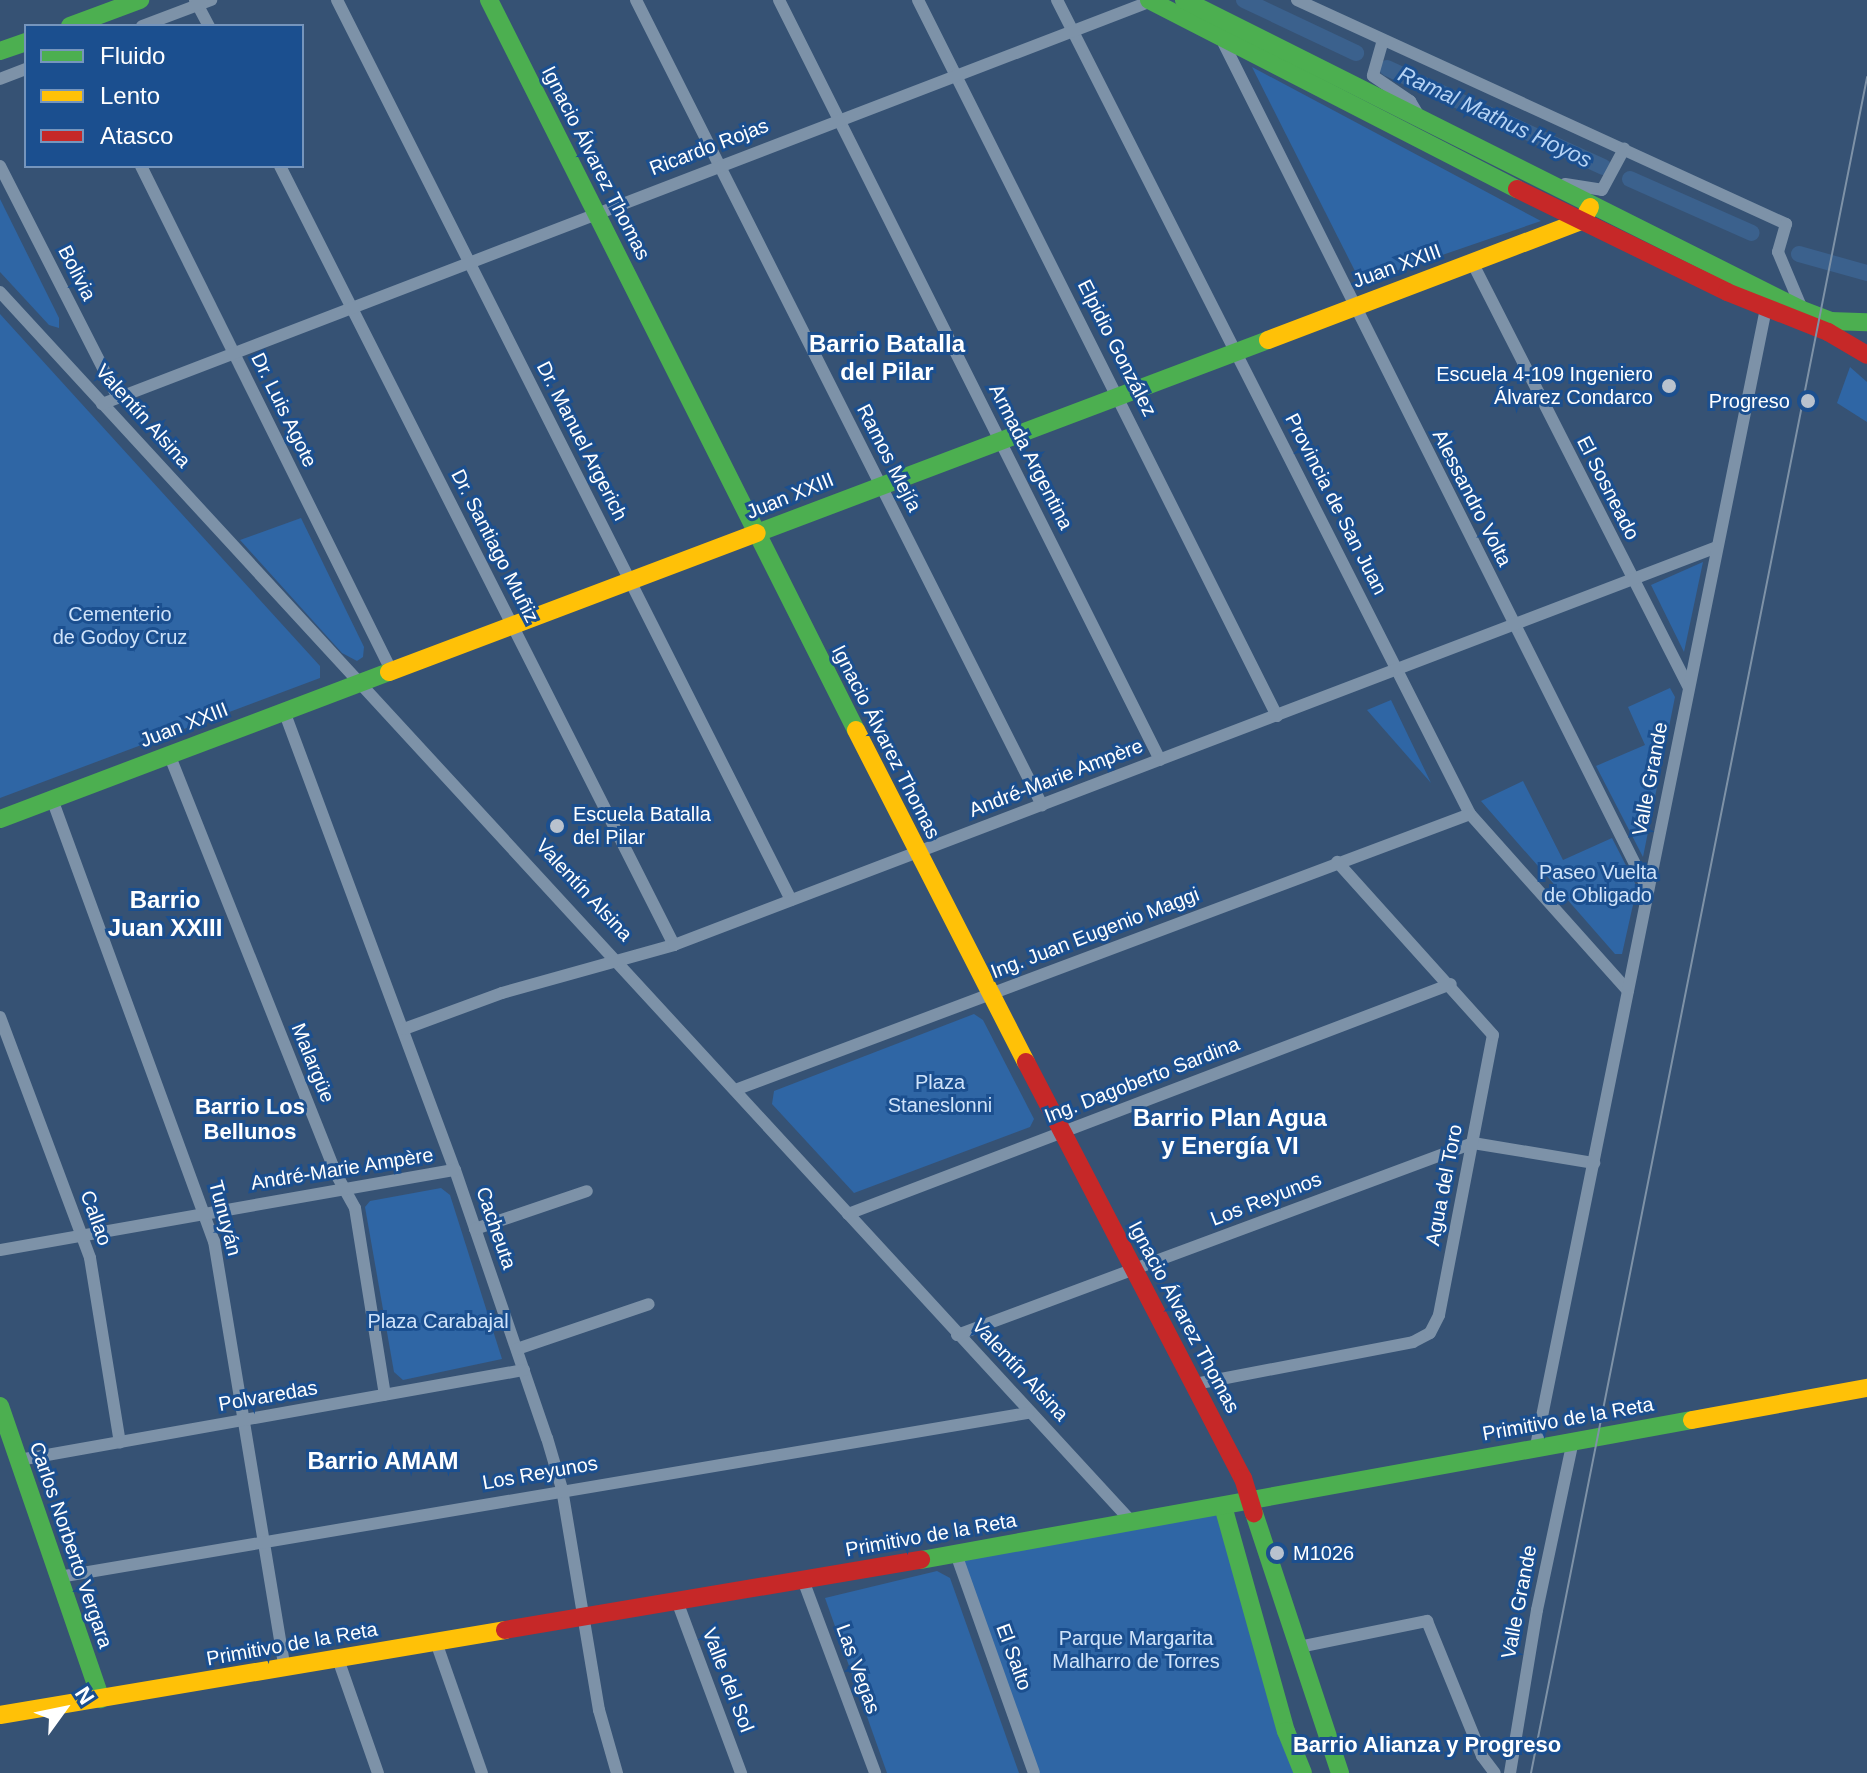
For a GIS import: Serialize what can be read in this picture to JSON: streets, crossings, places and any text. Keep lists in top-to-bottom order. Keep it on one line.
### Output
{"streets":{"street":["Ricardo Rojas","Ignacio Álvarez Thomas","Juan XXIII","Bolivia","Elpidio González","Dr. Luis Agote","Valentín Alsina","Dr. Manuel Argerich","Armada Argentina","Ramos Mejía","El Sosneado","Alessandro Volta","Provincia de San Juan","Dr. Santiago Muñiz","André-Marie Ampère","Valle Grande","Ing. Juan Eugenio Maggi","Malargüe","Ing. Dagoberto Sardina","Agua del Toro","Los Reyunos","Callao","Tunuyán","Cacheuta","Polvaredas","Primitivo de la Reta","Carlos Norberto Vergara","El Salto","Las Vegas","Valle del Sol"]},"crossings":[["Ricardo Rojas","Ignacio Álvarez Thomas"],["Ricardo Rojas","Bolivia"],["Ricardo Rojas","Elpidio González"],["Ricardo Rojas","Dr. Luis Agote"],["Ricardo Rojas","Valentín Alsina"],["Ricardo Rojas","Dr. Manuel Argerich"],["Ricardo Rojas","Armada Argentina"],["Ricardo Rojas","Ramos Mejía"],["Ricardo Rojas","Provincia de San Juan"],["Ricardo Rojas","Dr. Santiago Muñiz"],["Ignacio Álvarez Thomas","Juan XXIII"],["Ignacio Álvarez Thomas","André-Marie Ampère"],["Ignacio Álvarez Thomas","Ing. Juan Eugenio Maggi"],["Ignacio Álvarez Thomas","Ing. Dagoberto Sardina"],["Ignacio Álvarez Thomas","Agua del Toro"],["Ignacio Álvarez Thomas","Los Reyunos"],["Ignacio Álvarez Thomas","Primitivo de la Reta"],["Juan XXIII","Elpidio González"],["Juan XXIII","Dr. Luis Agote"],["Juan XXIII","Valentín Alsina"],["Juan XXIII","Dr. Manuel Argerich"],["Juan XXIII","Armada Argentina"],["Juan XXIII","Ramos Mejía"],["Juan XXIII","El Sosneado"],["Juan XXIII","Alessandro Volta"],["Juan XXIII","Provincia de San Juan"],["Juan XXIII","Dr. Santiago Muñiz"],["Juan XXIII","Malargüe"],["Juan XXIII","Tunuyán"],["Juan XXIII","Cacheuta"],["Elpidio González","André-Marie Ampère"],["Valentín Alsina","André-Marie Ampère"],["Valentín Alsina","Ing. Juan Eugenio Maggi"],["Valentín Alsina","Ing. Dagoberto Sardina"],["Valentín Alsina","Los Reyunos"],["Valentín Alsina","Primitivo de la Reta"],["Dr. Manuel Argerich","André-Marie Ampère"],["Armada Argentina","André-Marie Ampère"],["Ramos Mejía","André-Marie Ampère"],["El Sosneado","André-Marie Ampère"],["El Sosneado","Valle Grande"],["Alessandro Volta","André-Marie Ampère"],["Alessandro Volta","Valle Grande"],["Provincia de San Juan","André-Marie Ampère"],["Provincia de San Juan","Valle Grande"],["Provincia de San Juan","Ing. Juan Eugenio Maggi"],["Dr. Santiago Muñiz","André-Marie Ampère"],["André-Marie Ampère","Valle Grande"],["André-Marie Ampère","Malargüe"],["André-Marie Ampère","Callao"],["André-Marie Ampère","Tunuyán"],["André-Marie Ampère","Cacheuta"],["Valle Grande","Los Reyunos"],["Valle Grande","Primitivo de la Reta"],["Ing. Juan Eugenio Maggi","Agua del Toro"],["Malargüe","Polvaredas"],["Ing. Dagoberto Sardina","Agua del Toro"],["Agua del Toro","Los Reyunos"],["Los Reyunos","Tunuyán"],["Los Reyunos","Cacheuta"],["Los Reyunos","Carlos Norberto Vergara"],["Callao","Polvaredas"],["Tunuyán","Polvaredas"],["Tunuyán","Primitivo de la Reta"],["Cacheuta","Polvaredas"],["Cacheuta","Primitivo de la Reta"],["Polvaredas","Carlos Norberto Vergara"],["Primitivo de la Reta","Carlos Norberto Vergara"],["Primitivo de la Reta","El Salto"],["Primitivo de la Reta","Las Vegas"],["Primitivo de la Reta","Valle del Sol"]],"districts":["Barrio Batalla del Pilar","Barrio Juan XXIII","Barrio Los Bellunos","Barrio Plan Agua y Energía VI","Barrio AMAM","Barrio Alianza y Progreso"],"water":["Ramal Mathus Hoyos"],"parks":["Cementerio de Godoy Cruz","Paseo Vuelta de Obligado","Plaza Staneslonni","Plaza Carabajal","Parque Margarita Malharro de Torres"],"places":["Escuela 4-109 Ingeniero Álvarez Condarco","Progreso","Escuela Batalla del Pilar","M1026"],"legend":["Fluido","Lento","Atasco"],"north":"top right"}
